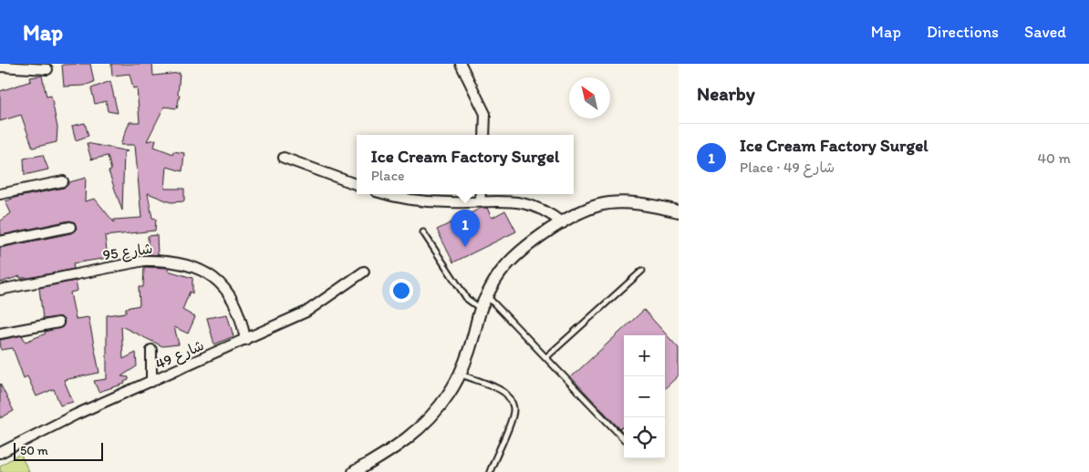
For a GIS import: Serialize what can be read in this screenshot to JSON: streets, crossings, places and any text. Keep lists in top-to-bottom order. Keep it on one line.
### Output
{"streets":{"street":["شارع 95","شارع 49"]},"crossings":[["شارع 95","شارع 49"]],"scale_bar":"50 m","north":"top left","page":{"header":"Map","nav":["Map","Directions","Saved"],"heading":"Nearby","list":[{"mark":"1","name":"Ice Cream Factory Surgel","note":"Place · شارع 49","value":"40 m"}],"popup":["Ice Cream Factory Surgel","Place"],"pins":"1","map_buttons":["+","−"],"scale":"50 m"}}
